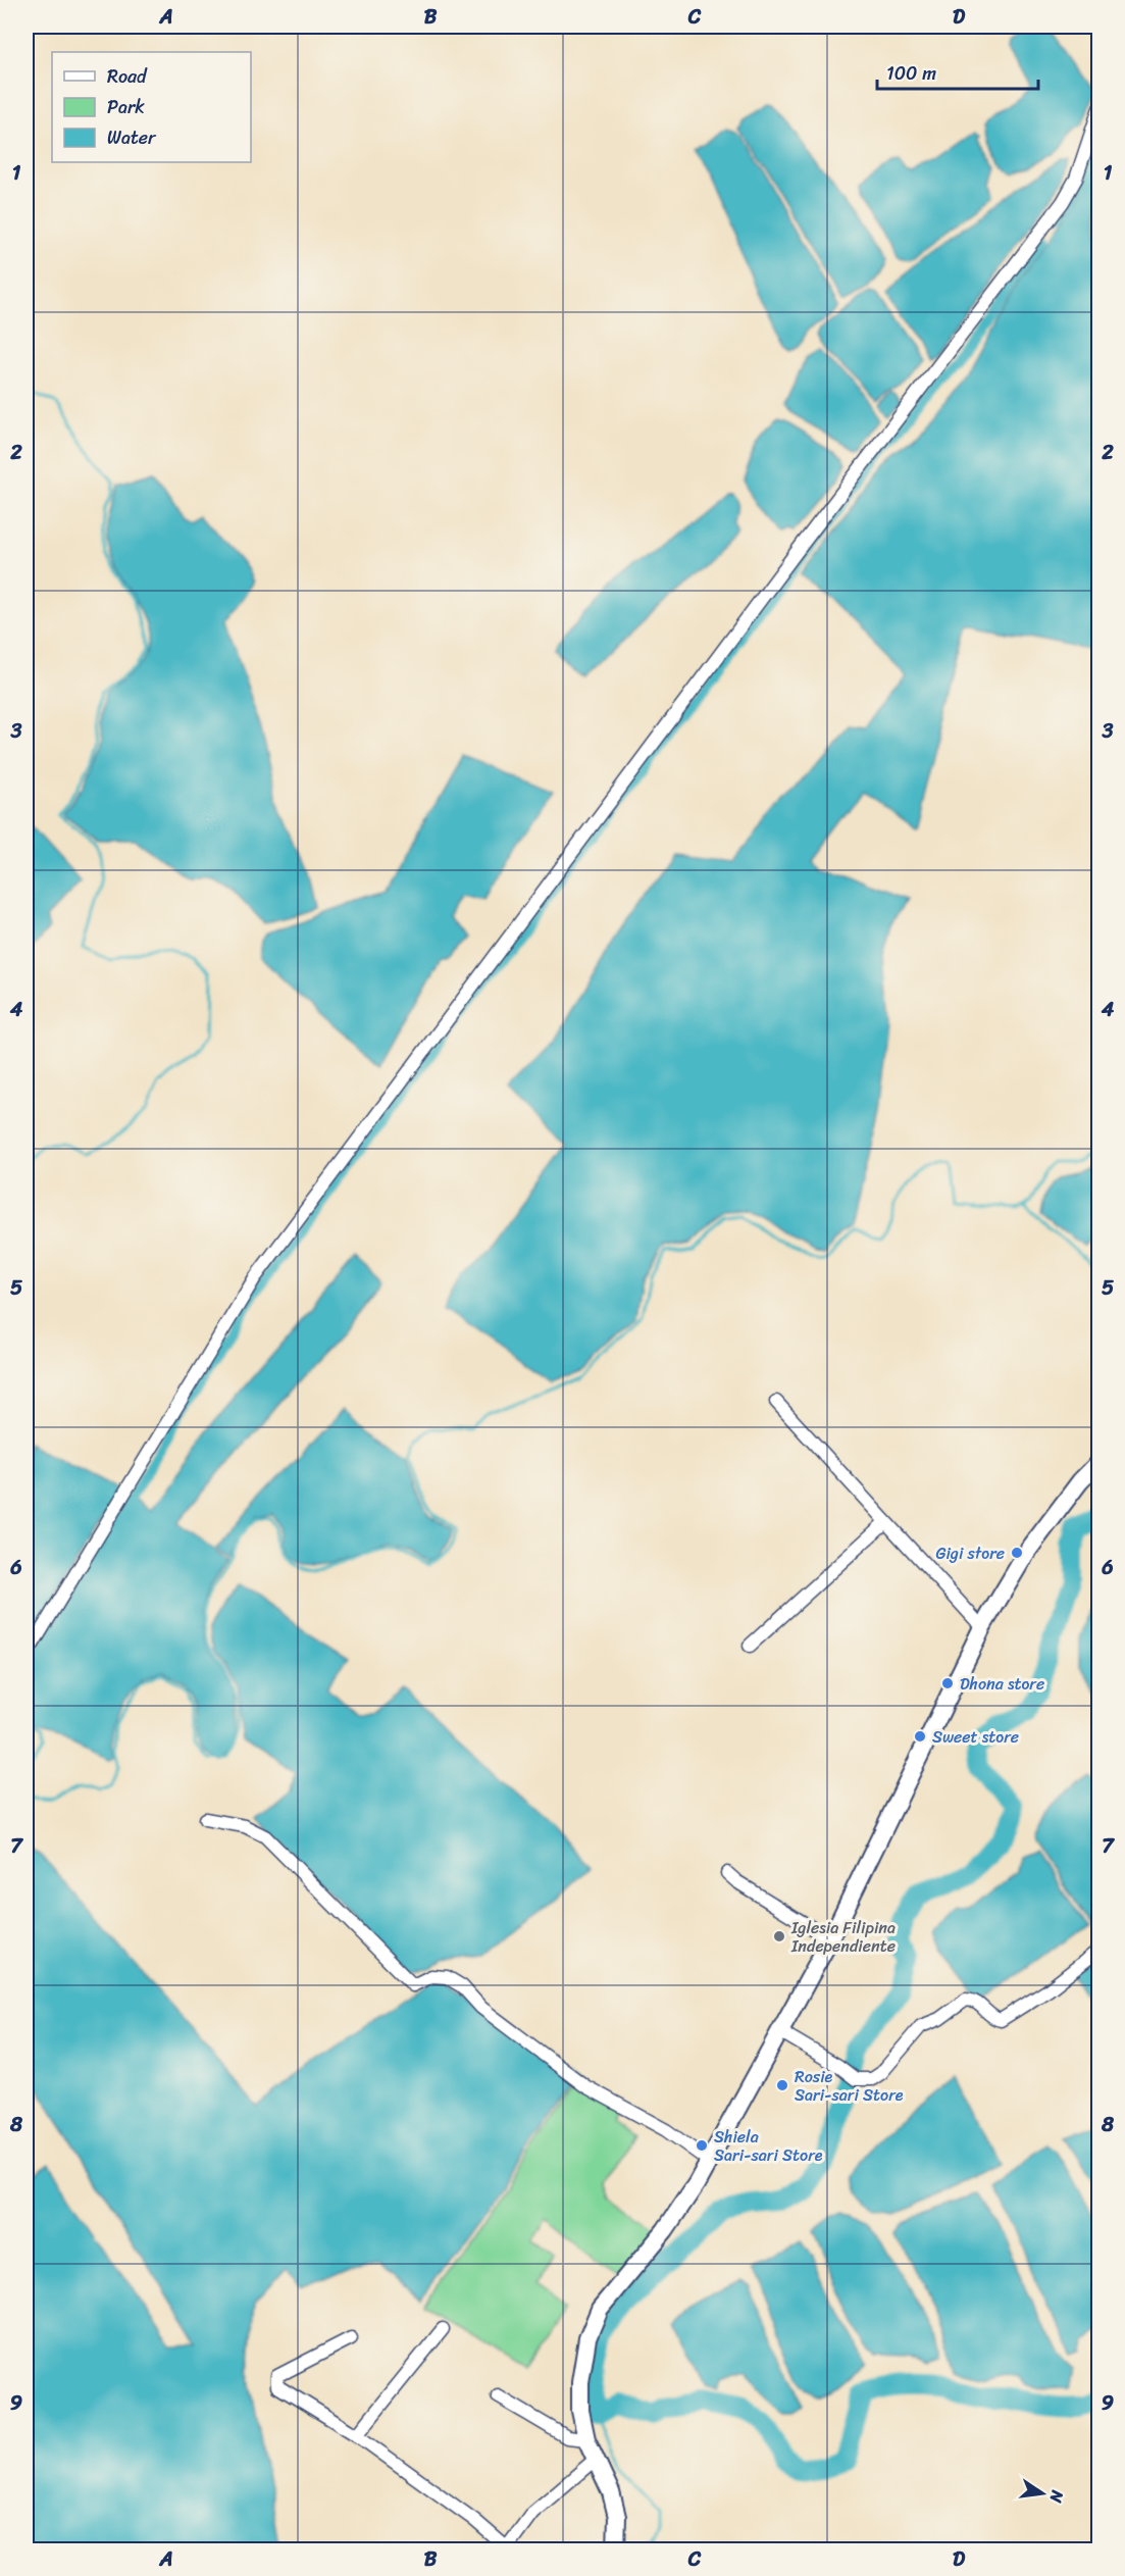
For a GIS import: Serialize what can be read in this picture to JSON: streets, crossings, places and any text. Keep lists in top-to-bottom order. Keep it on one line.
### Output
{"places":["Gigi store","Dhona store","Sweet store","Iglesia Filipina Independiente","Rosie Sari-sari Store","Shiela Sari-sari Store"],"legend":["Road","Park","Water"],"scale_bar":"100 m","north":"right","grid":{"columns":["A","B","C","D"],"rows":["1","2","3","4","5","6","7","8","9"]}}
